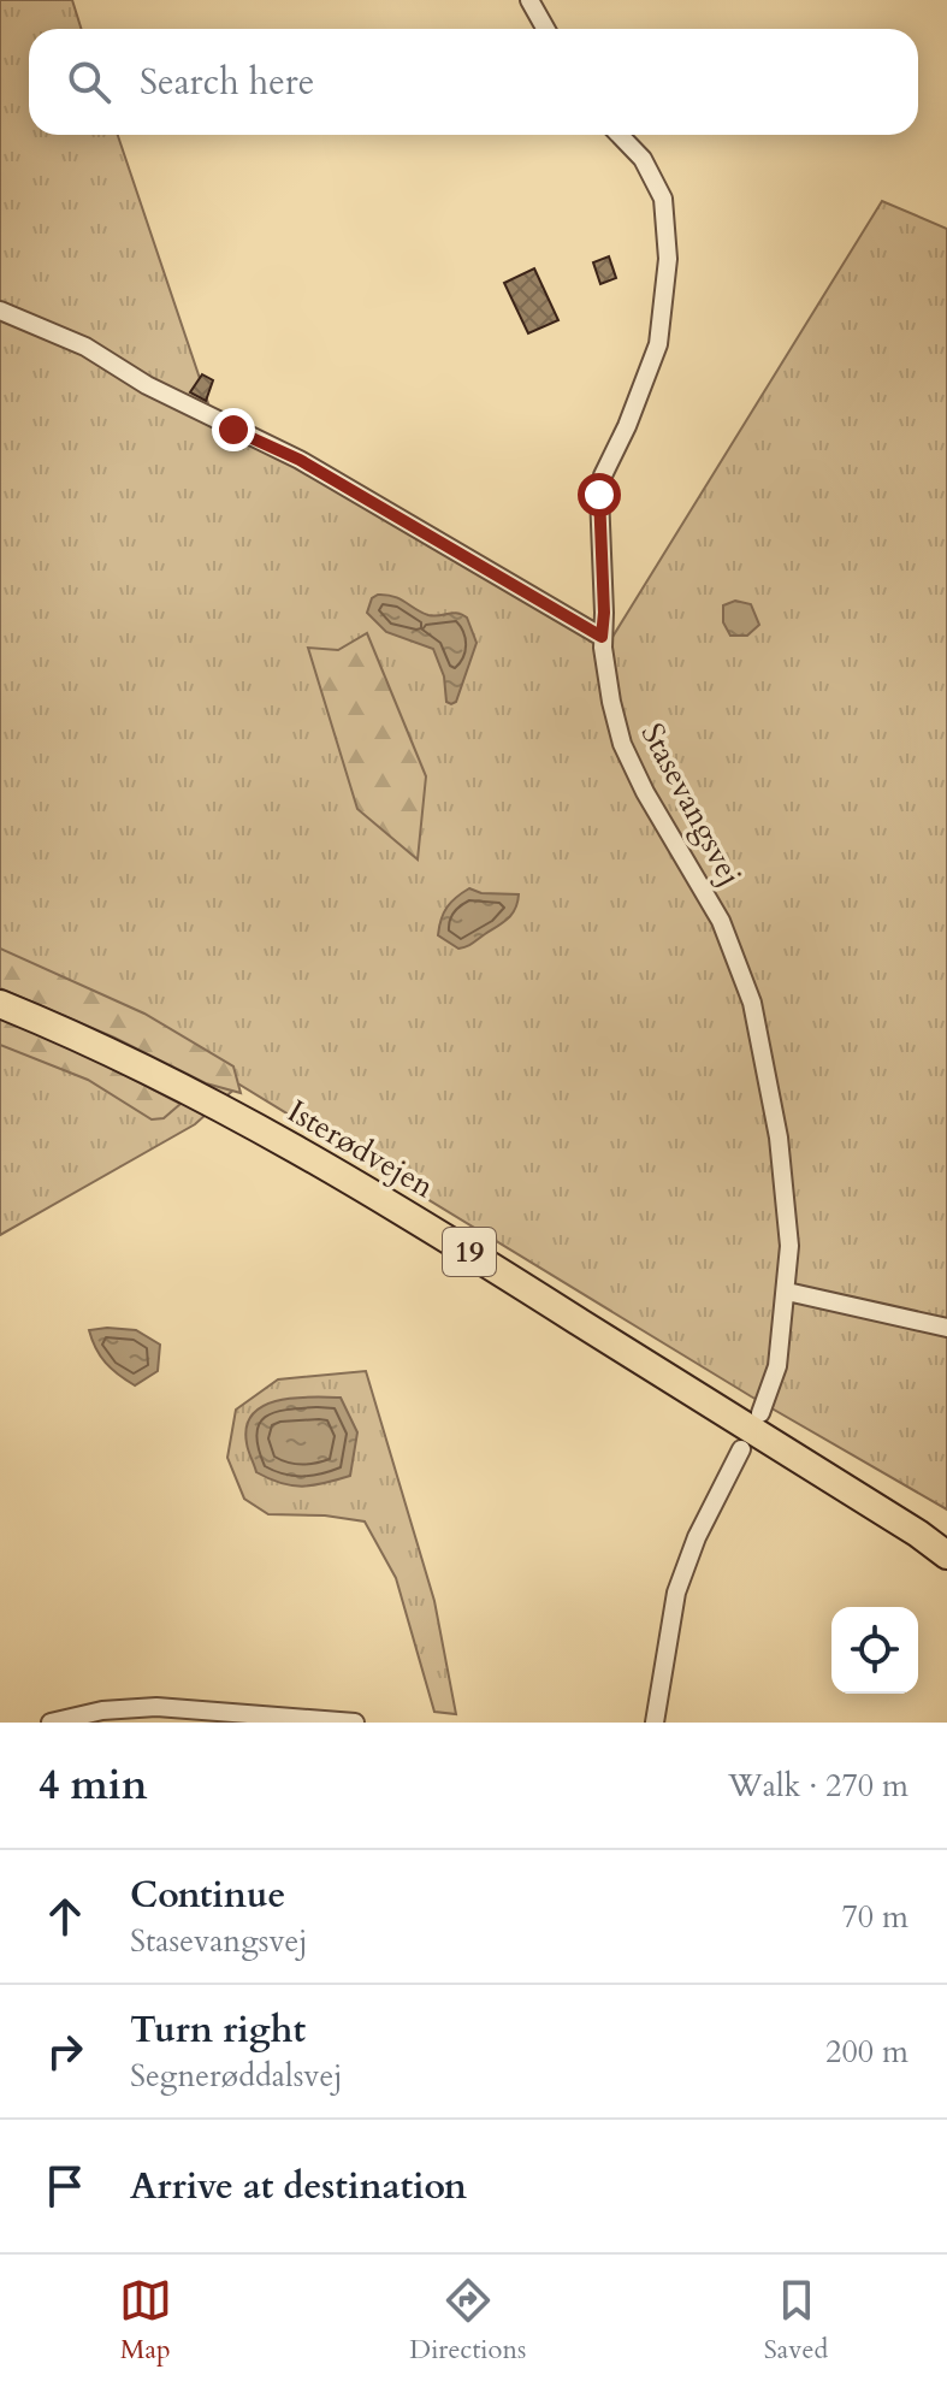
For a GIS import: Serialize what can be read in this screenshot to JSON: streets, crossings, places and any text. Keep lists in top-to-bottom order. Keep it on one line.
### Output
{"streets":{"highway":["Isterødvejen","19"],"street":["Stasevangsvej"]},"page":{"search":"Search here","heading":["4 min","Walk · 270 m"],"list":[["Continue","Stasevangsvej","70 m"],["Turn right","Segnerøddalsvej","200 m"],"Arrive at destination"],"nav":["Map","Directions","Saved"]}}
